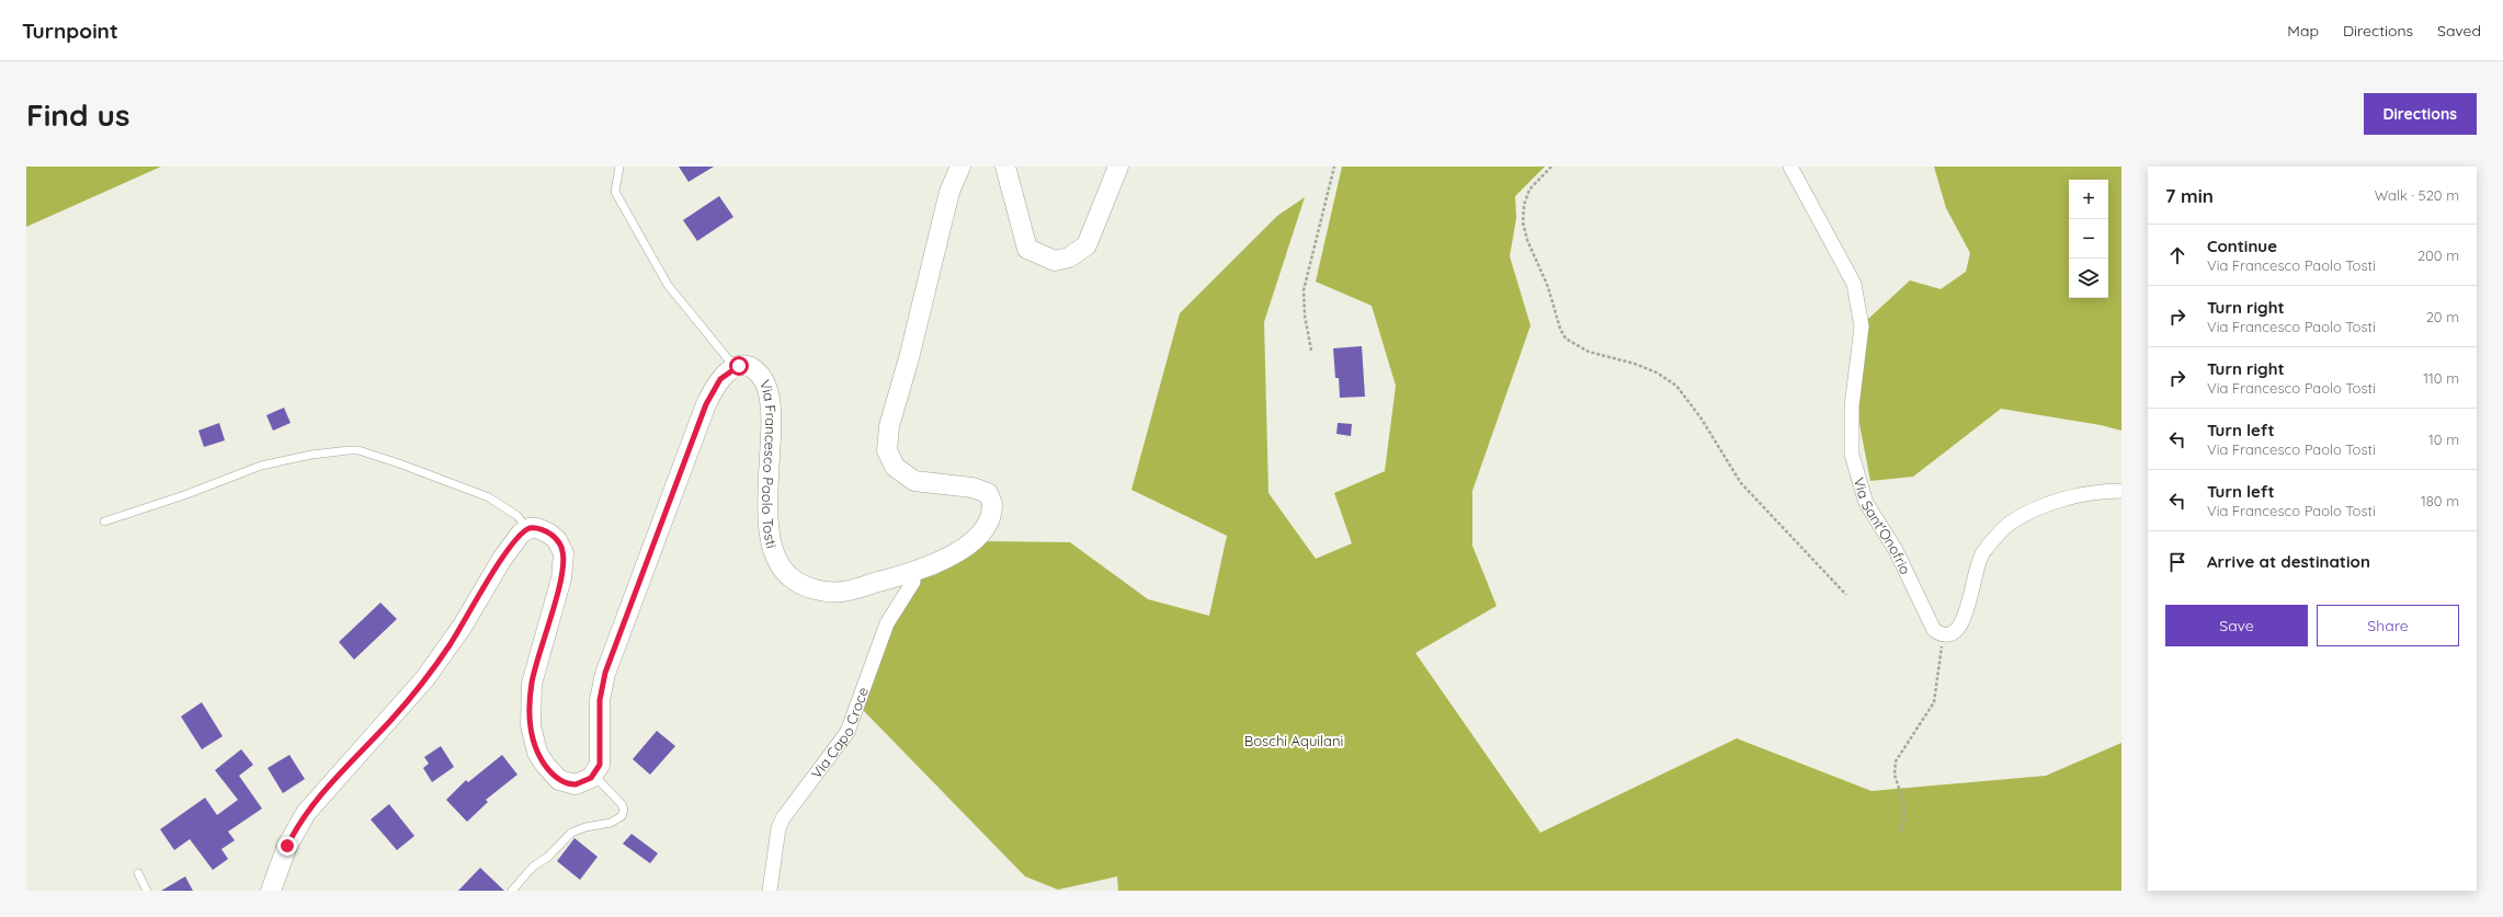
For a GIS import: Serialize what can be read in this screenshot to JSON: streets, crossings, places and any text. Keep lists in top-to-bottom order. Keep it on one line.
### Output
{"streets":{"main road":["Via Francesco Paolo Tosti"],"street":["Via Sant'Onofrio","Via Capo Croce"]},"crossings":[["Via Francesco Paolo Tosti","Via Capo Croce"]],"parks":["Boschi Aquilani"],"page":{"header":"Turnpoint","nav":["Map","Directions","Saved"],"buttons":["Directions",["Save","Share"]],"title":"Find us","heading":["7 min","Walk · 520 m"],"map_buttons":["+","−"],"list":[["Continue","Via Francesco Paolo Tosti","200 m"],["Turn right","Via Francesco Paolo Tosti","20 m"],["Turn right","Via Francesco Paolo Tosti","110 m"],["Turn left","Via Francesco Paolo Tosti","10 m"],["Turn left","Via Francesco Paolo Tosti","180 m"],"Arrive at destination"]}}
